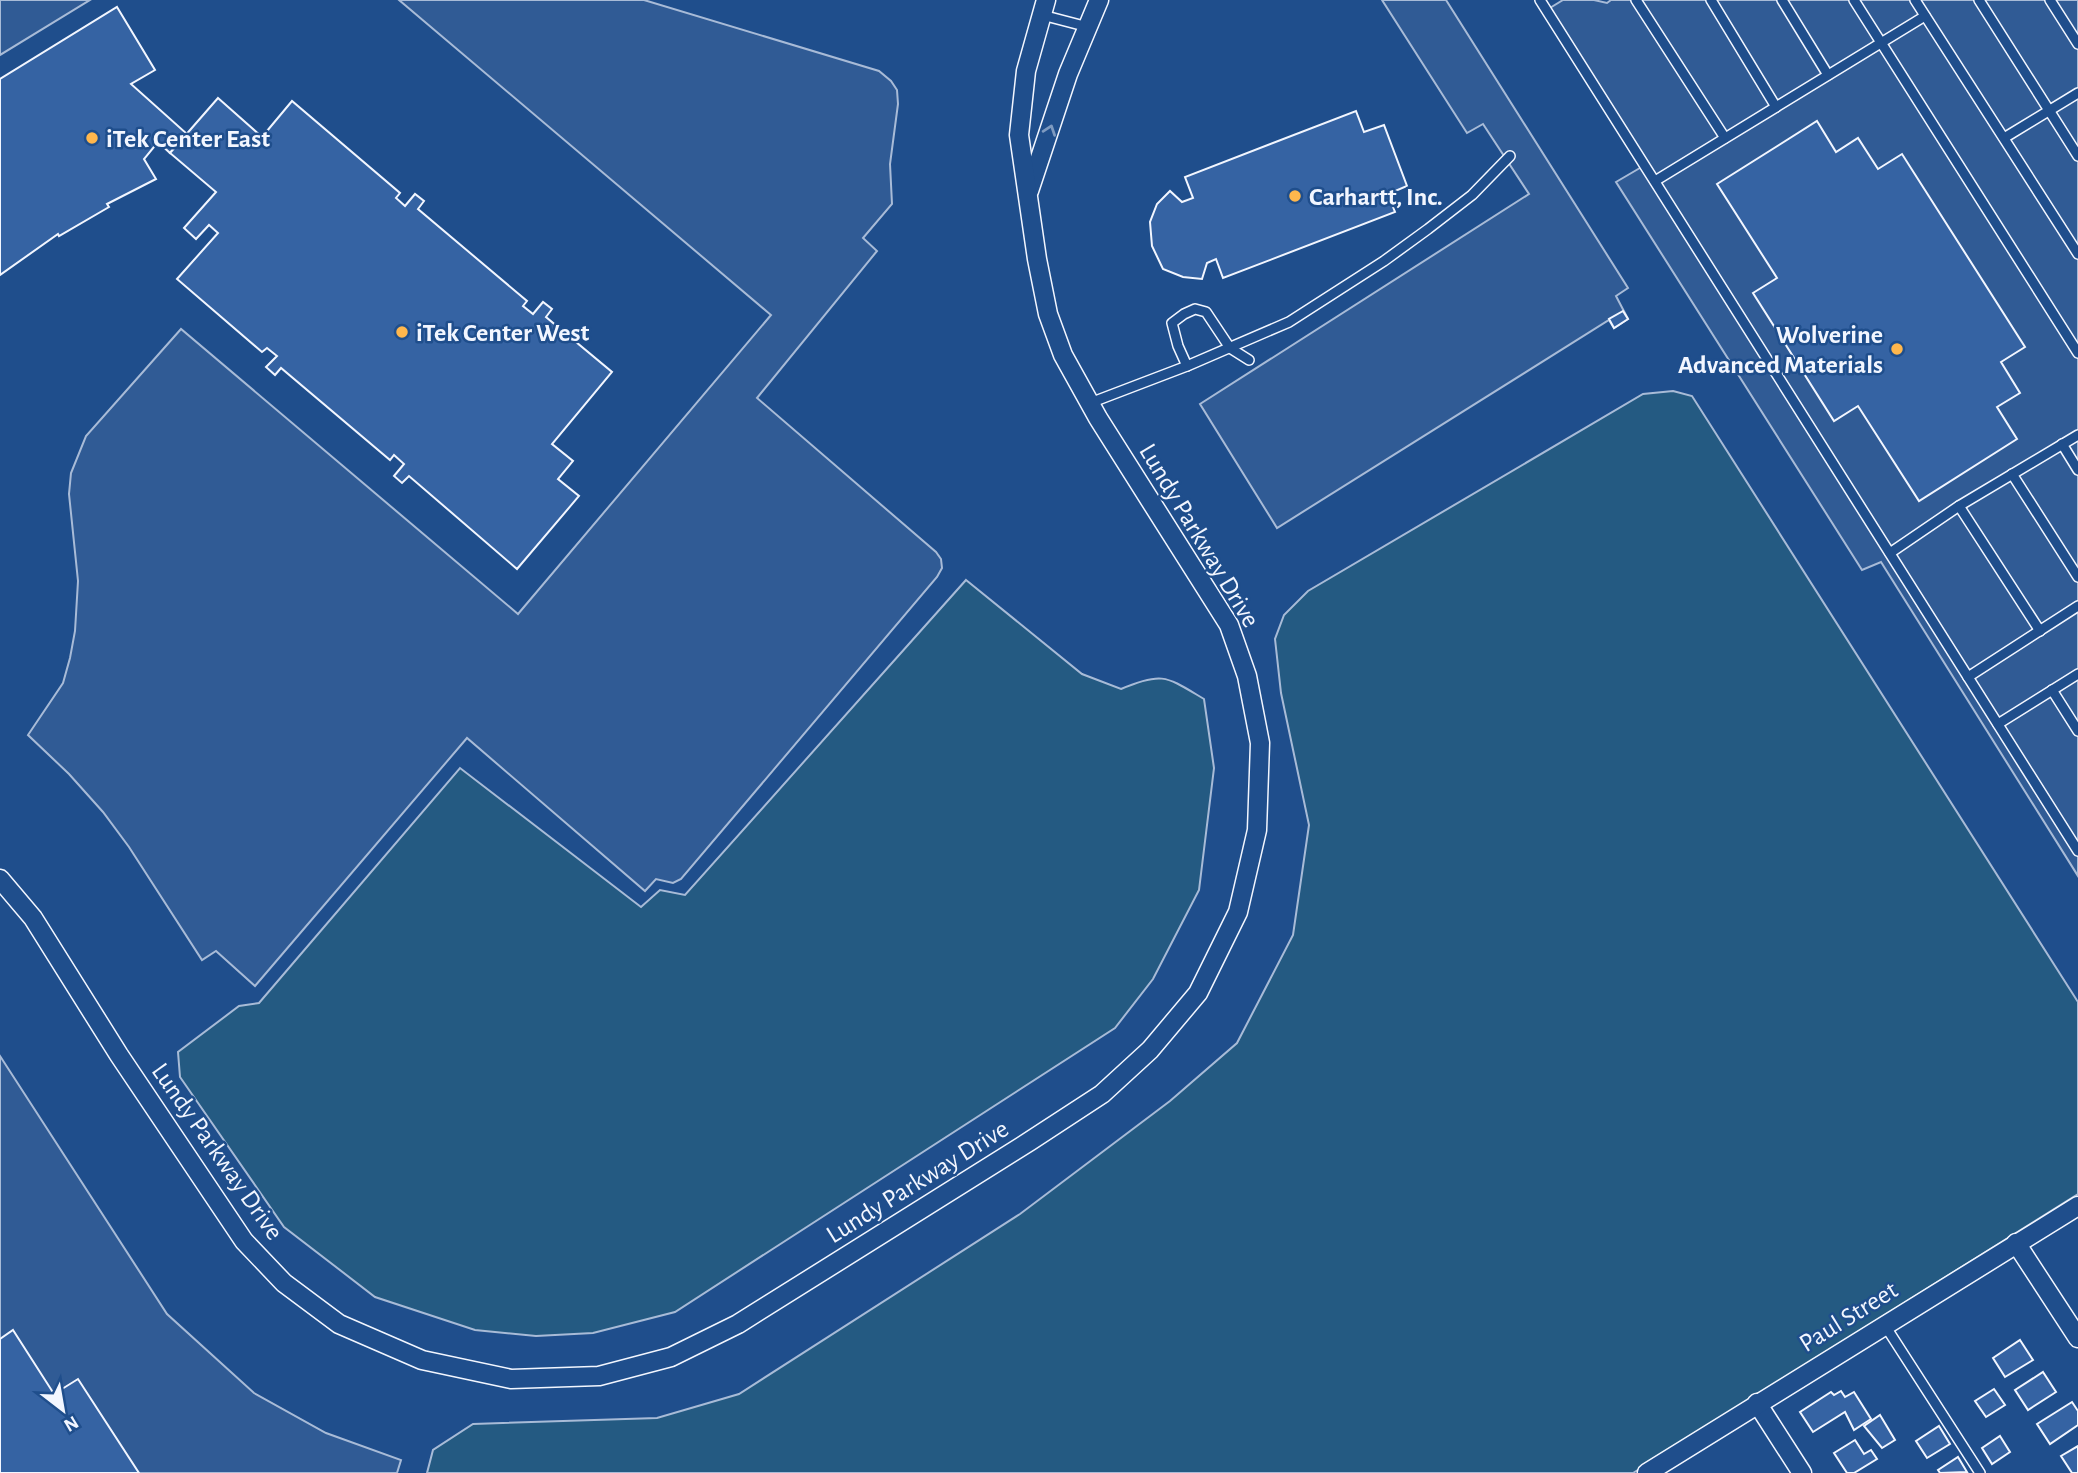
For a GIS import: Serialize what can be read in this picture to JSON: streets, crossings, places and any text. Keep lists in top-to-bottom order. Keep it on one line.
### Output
{"streets":{"street":["Lundy Parkway Drive","Paul Street"]},"places":["iTek Center East","Carhartt, Inc.","iTek Center West","Wolverine Advanced Materials"],"north":"bottom right"}
